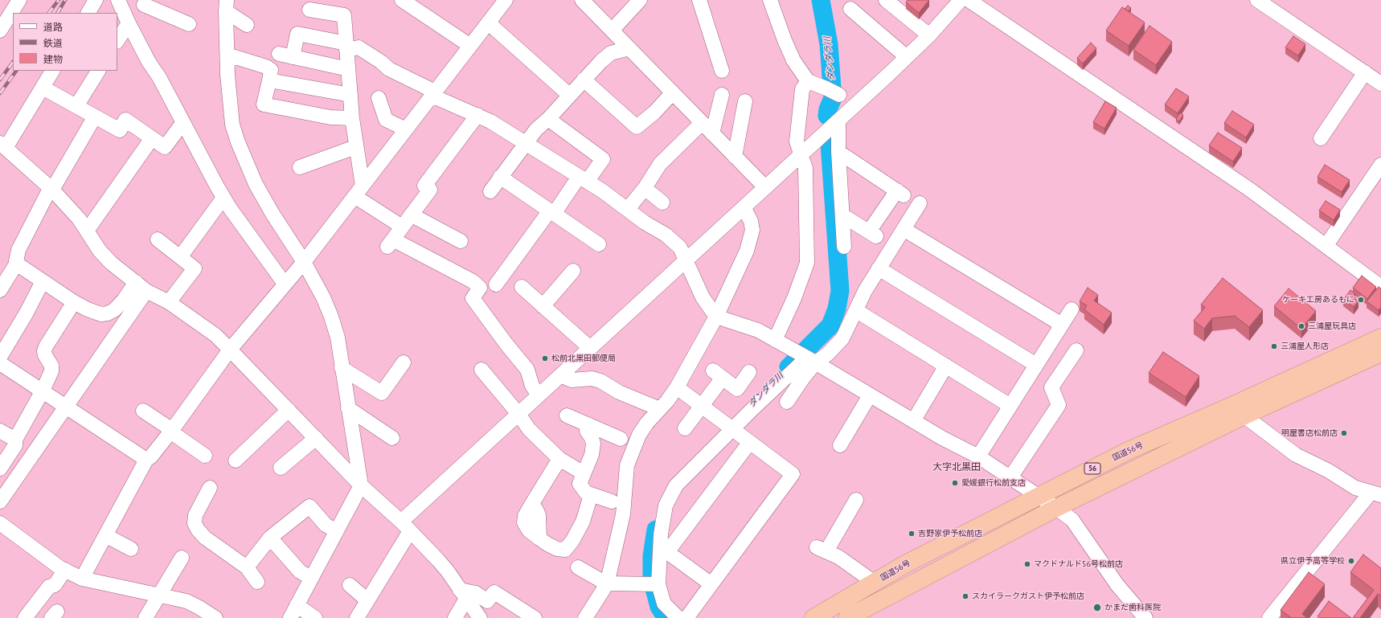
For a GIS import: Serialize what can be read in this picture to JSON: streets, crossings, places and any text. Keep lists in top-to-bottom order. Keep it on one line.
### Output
{"streets":{"highway":["国道56号","56"]},"districts":["大字北黒田"],"water":["ダンダラ川"],"places":["ケーキ工房あるもに","三浦屋玩具店","三浦屋人形店","松前北黒田郵便局","明屋書店松前店","愛媛銀行松前支店","吉野家伊予松前店","県立伊予高等学校","マクドナルド56号松前店","スカイラークガスト伊予松前店","かまだ歯科医院"],"legend":["道路","鉄道","建物"]}
